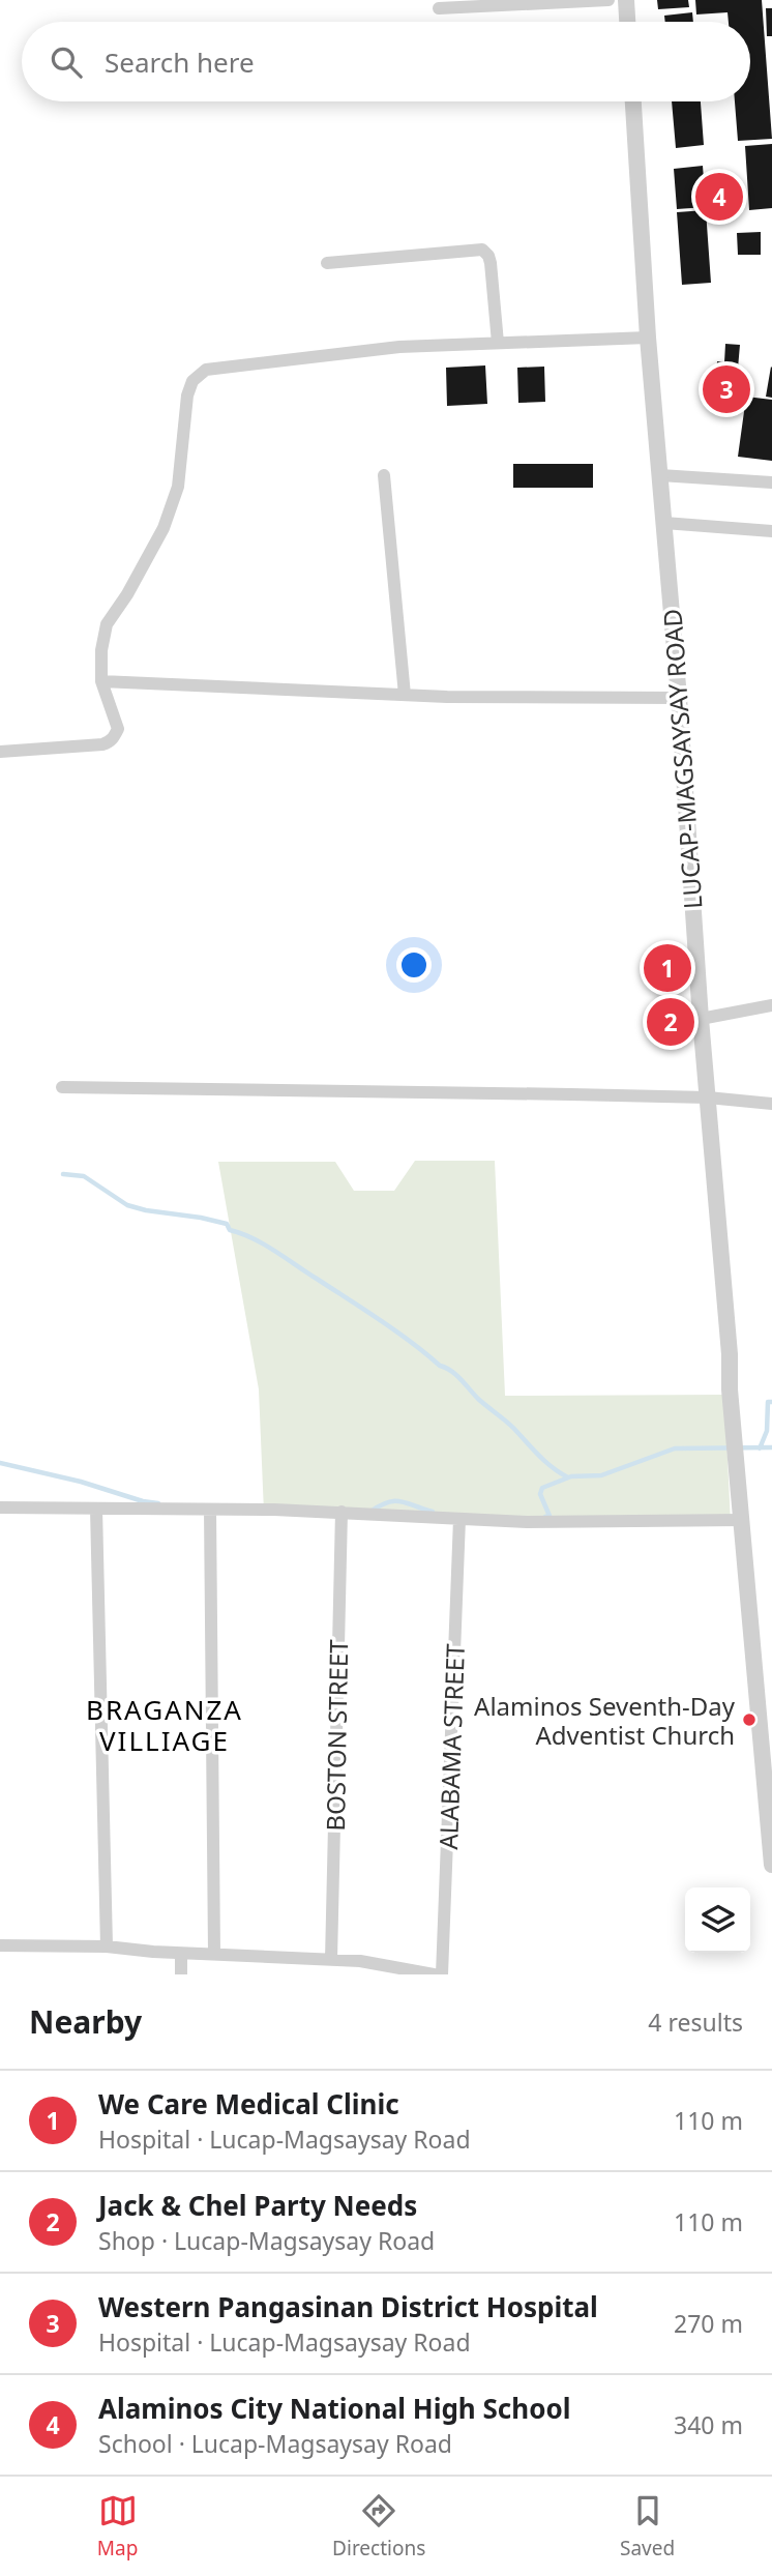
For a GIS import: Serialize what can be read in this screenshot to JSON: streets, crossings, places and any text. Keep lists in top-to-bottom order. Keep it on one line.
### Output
{"streets":{"street":["LUCAP-MAGSAYSAY ROAD","BOSTON STREET","ALABAMA STREET"]},"districts":["BRAGANZA VILLIAGE"],"places":["Alaminos Seventh-Day Adventist Church"],"page":{"search":"Search here","pins":["4","3","1","2"],"heading":["Nearby","4 results"],"list":[{"mark":"1","name":"We Care Medical Clinic","note":"Hospital · Lucap-Magsaysay Road","value":"110 m"},{"mark":"2","name":"Jack & Chel Party Needs","note":"Shop · Lucap-Magsaysay Road","value":"110 m"},{"mark":"3","name":"Western Pangasinan District Hospital","note":"Hospital · Lucap-Magsaysay Road","value":"270 m"},{"mark":"4","name":"Alaminos City National High School","note":"School · Lucap-Magsaysay Road","value":"340 m"}],"nav":["Map","Directions","Saved"]}}
